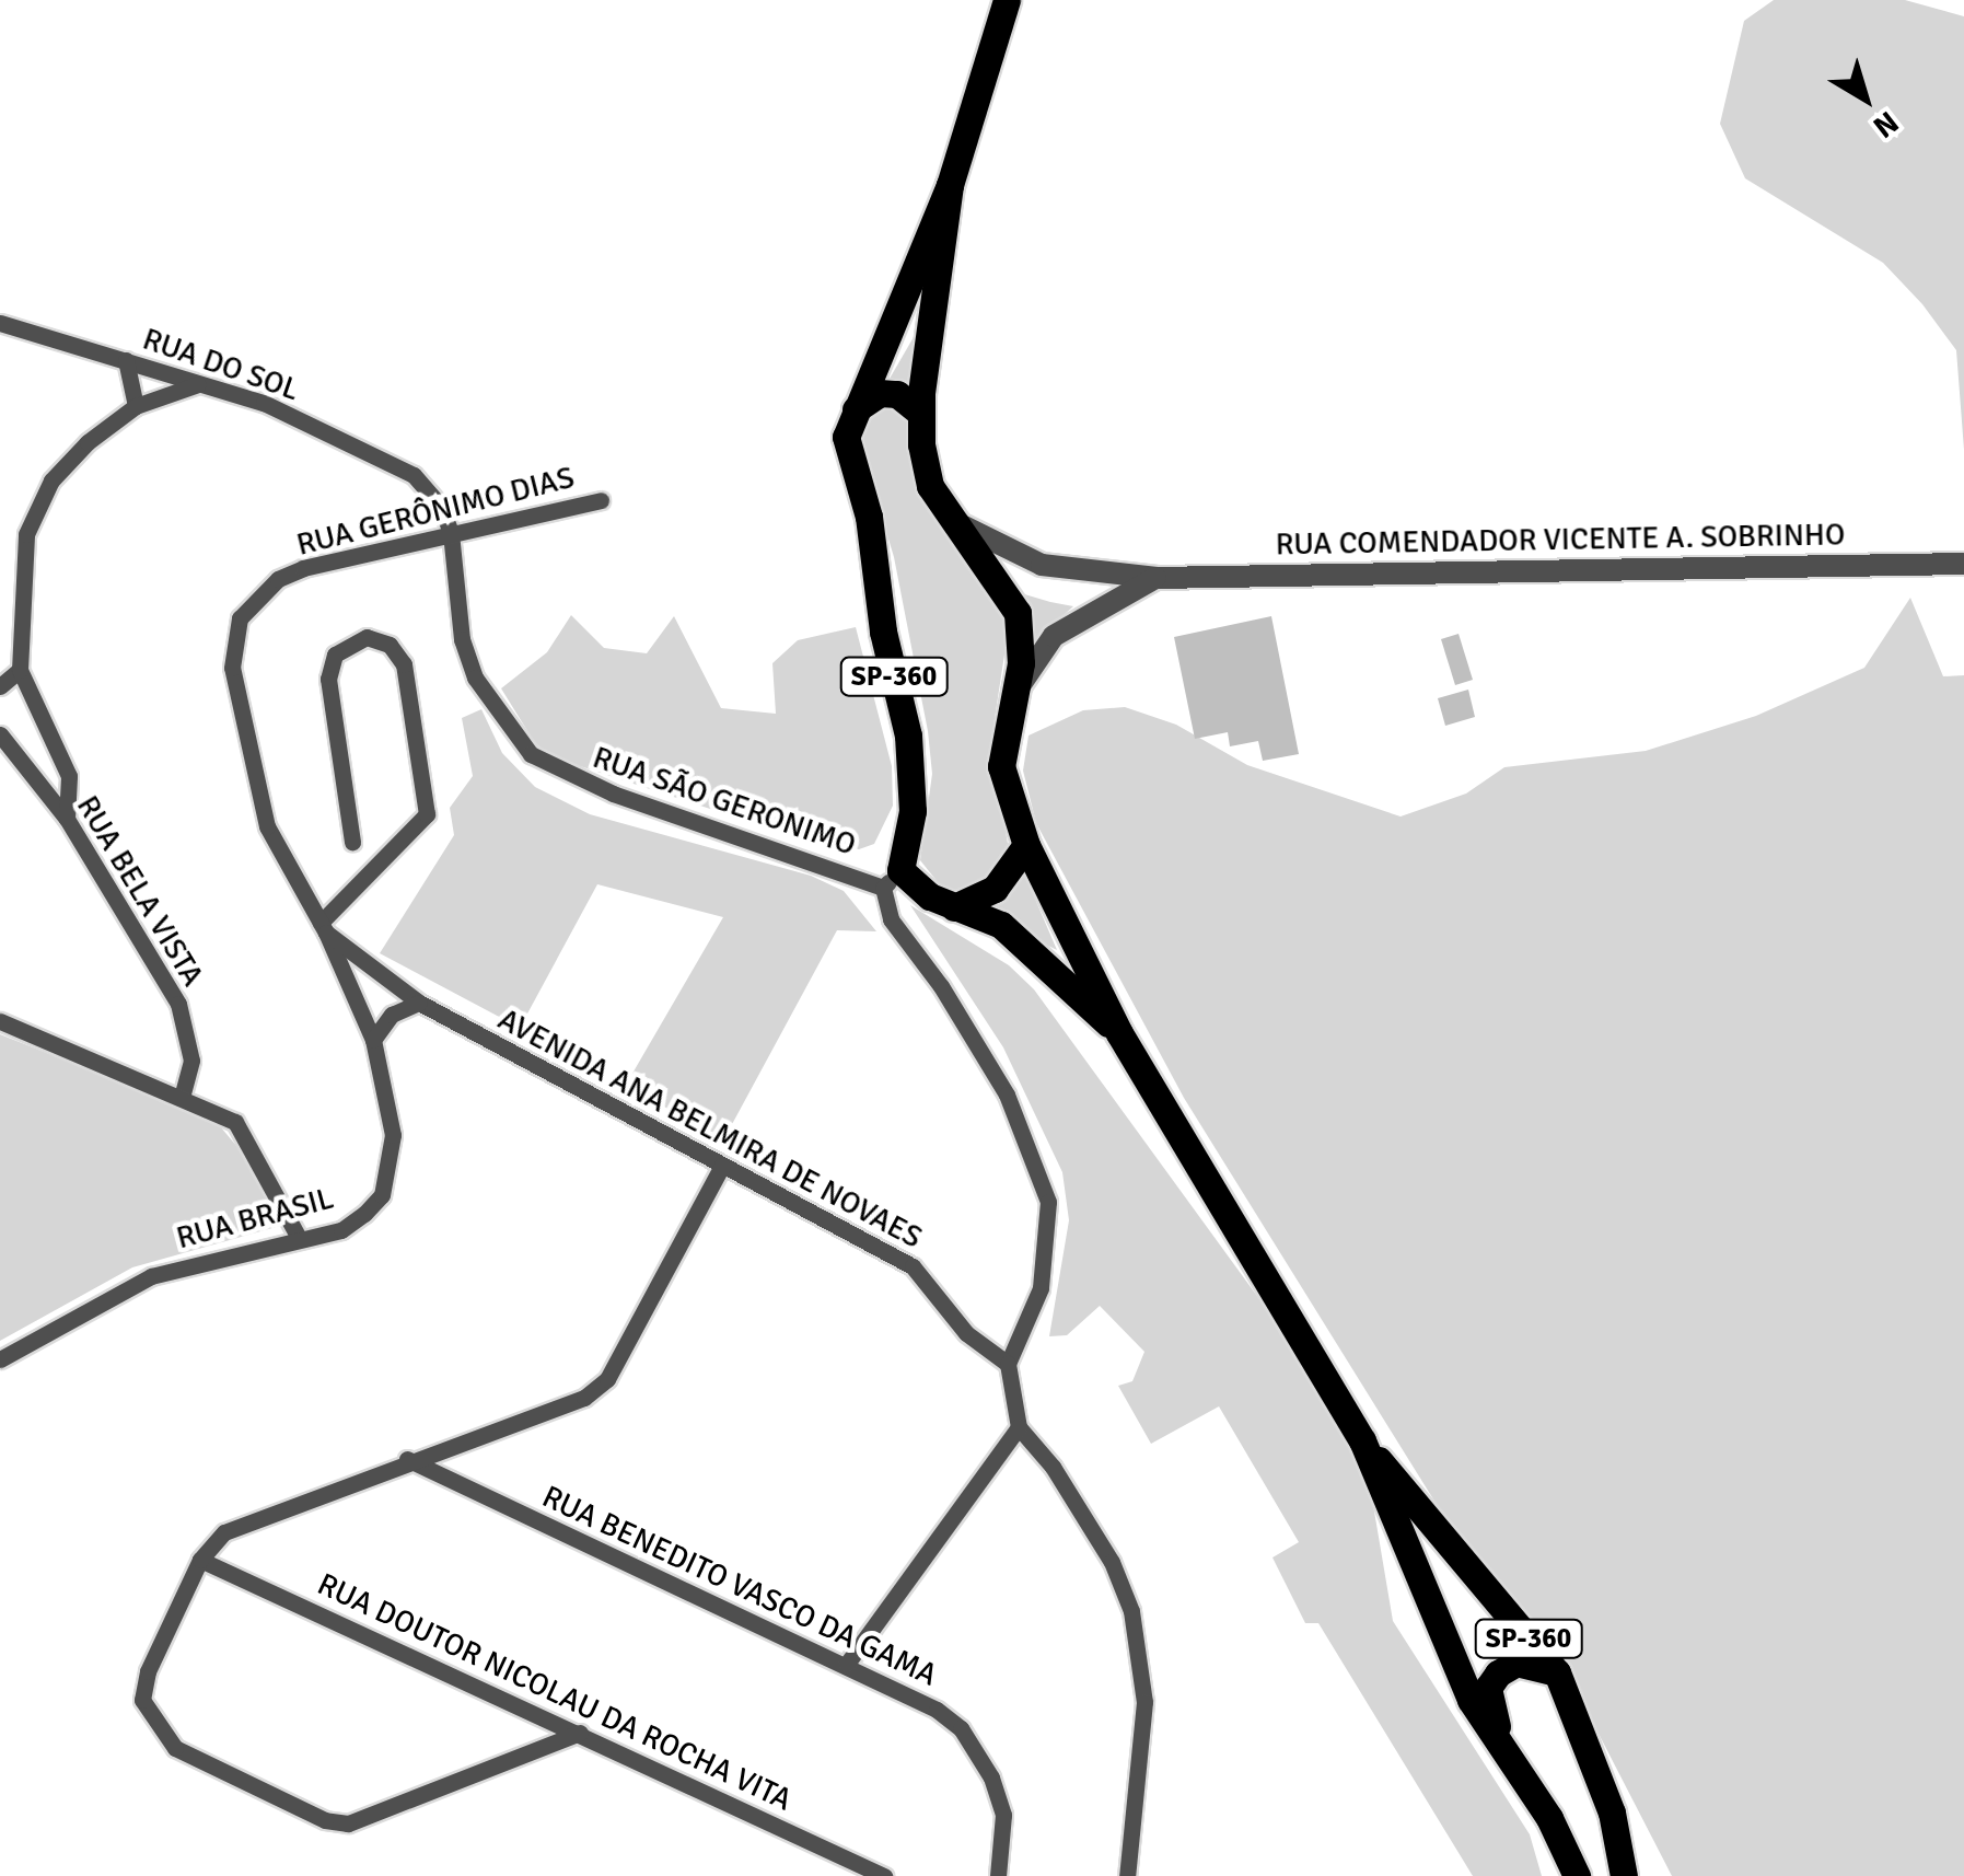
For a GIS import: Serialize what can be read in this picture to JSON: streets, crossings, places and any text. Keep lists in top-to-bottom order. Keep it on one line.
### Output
{"streets":{"main road":["SP-360"],"street":["RUA DO SOL","RUA GERÔNIMO DIAS","RUA COMENDADOR VICENTE A. SOBRINHO","RUA SÃO GERONIMO","RUA BELA VISTA","AVENIDA ANA BELMIRA DE NOVAES","RUA BRASIL","RUA BENEDITO VASCO DA GAMA","RUA DOUTOR NICOLAU DA ROCHA VITA"]},"crossings":[["RUA DO SOL","RUA GERÔNIMO DIAS"],["RUA DO SOL","RUA SÃO GERONIMO"],["RUA GERÔNIMO DIAS","RUA SÃO GERONIMO"],["RUA GERÔNIMO DIAS","AVENIDA ANA BELMIRA DE NOVAES"],["RUA GERÔNIMO DIAS","RUA BRASIL"],["RUA COMENDADOR VICENTE A. SOBRINHO","SP-360"],["SP-360","RUA SÃO GERONIMO"]],"north":"bottom right"}
